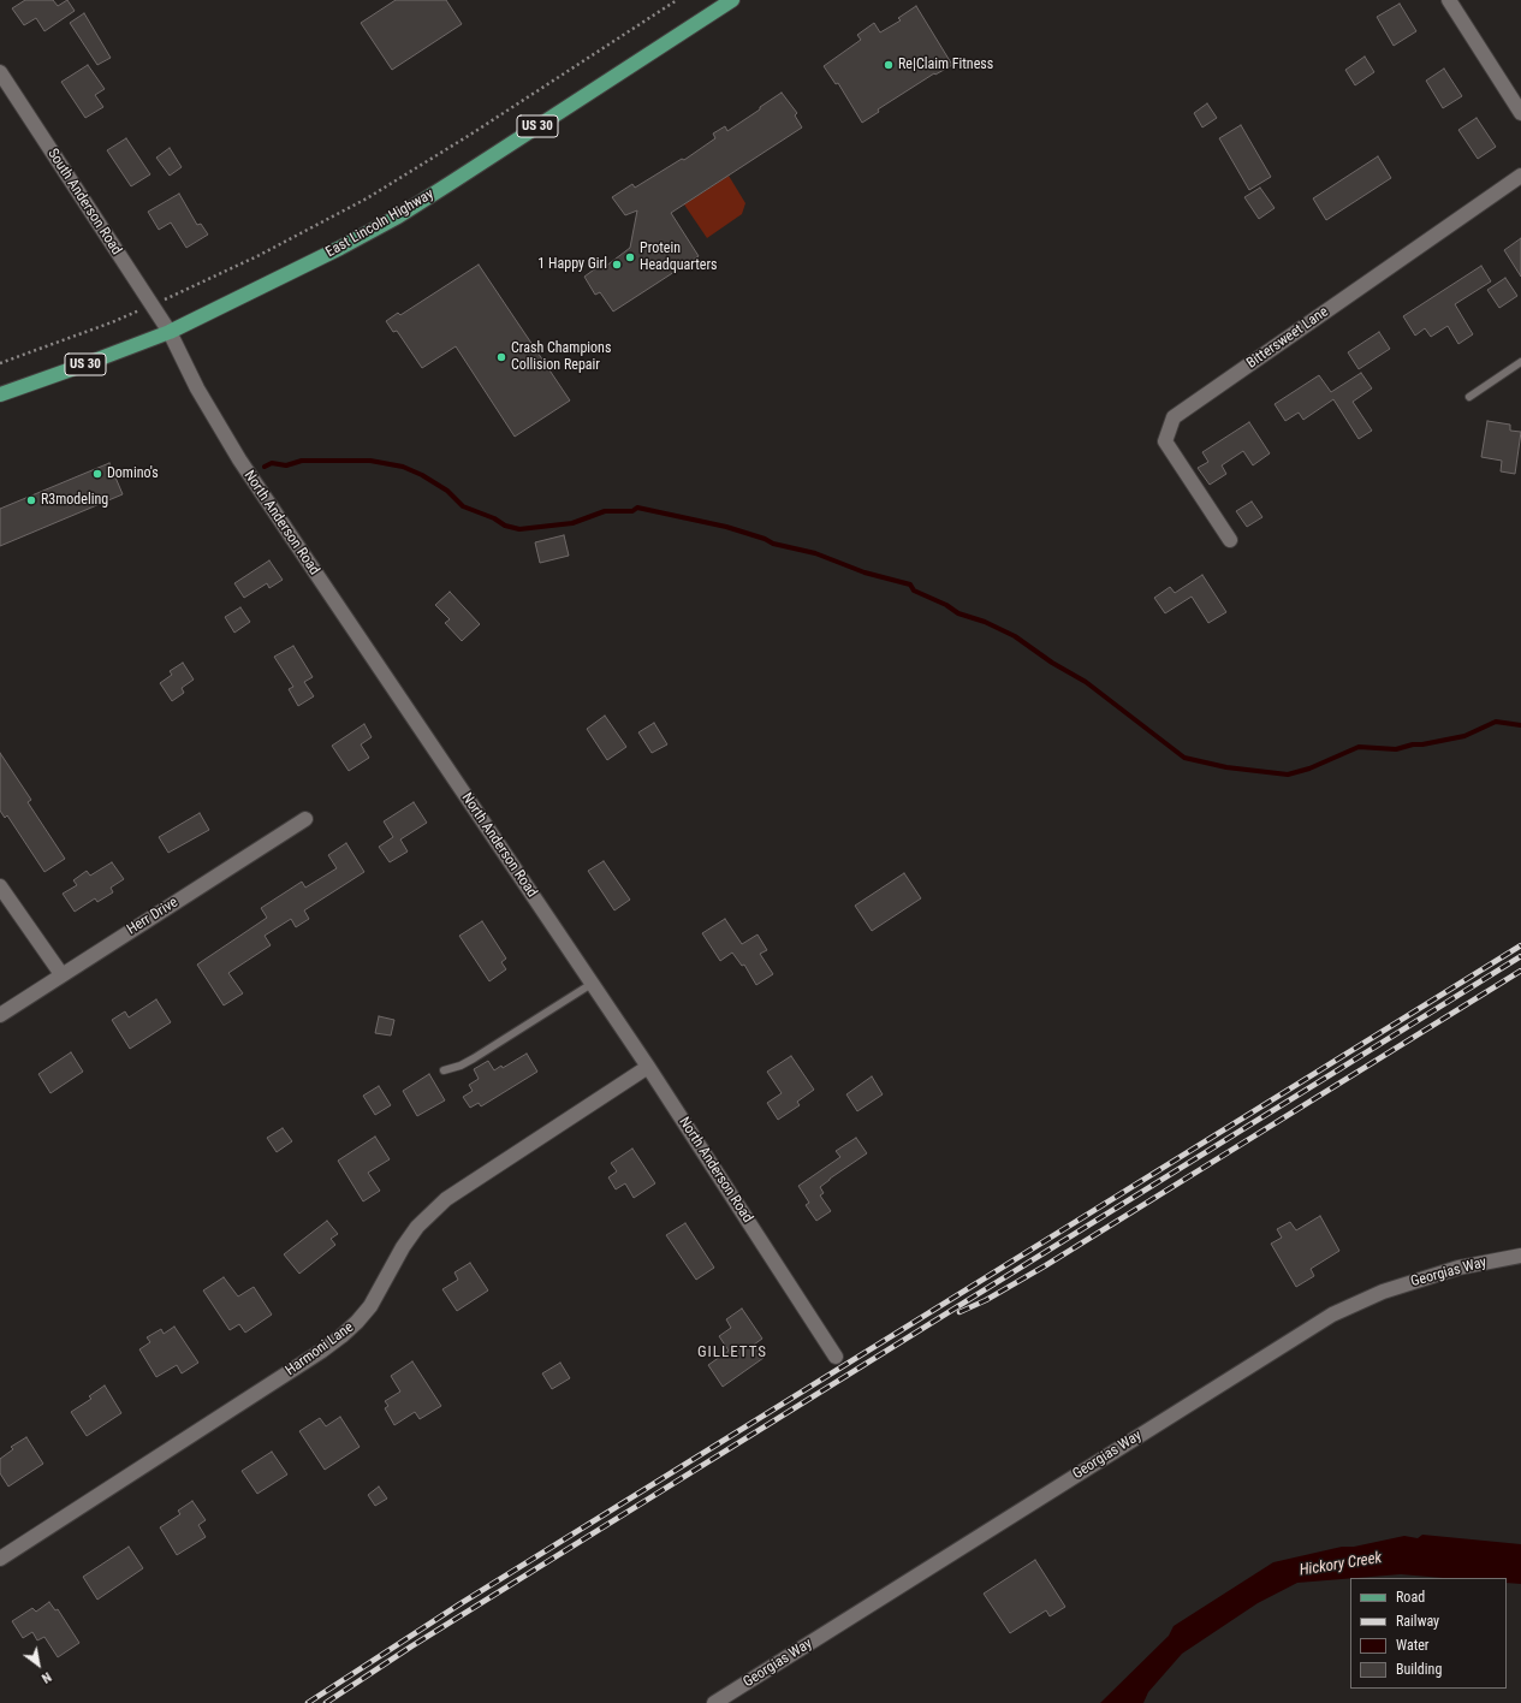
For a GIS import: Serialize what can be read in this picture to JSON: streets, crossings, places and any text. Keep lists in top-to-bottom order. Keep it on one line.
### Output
{"streets":{"main road":["US 30","East Lincoln Highway"],"street":["South Anderson Road","Bittersweet Lane","North Anderson Road","Herr Drive","Georgias Way","Harmoni Lane"]},"crossings":[["South Anderson Road","East Lincoln Highway"],["South Anderson Road","North Anderson Road"],["East Lincoln Highway","North Anderson Road"],["North Anderson Road","Harmoni Lane"]],"districts":["GILLETTS"],"water":["Hickory Creek"],"places":["Re|Claim Fitness","Protein Headquarters","1 Happy Girl","Crash Champions Collision Repair","Domino's","R3modeling"],"legend":["Road","Railway","Water","Building"],"north":"bottom right"}
